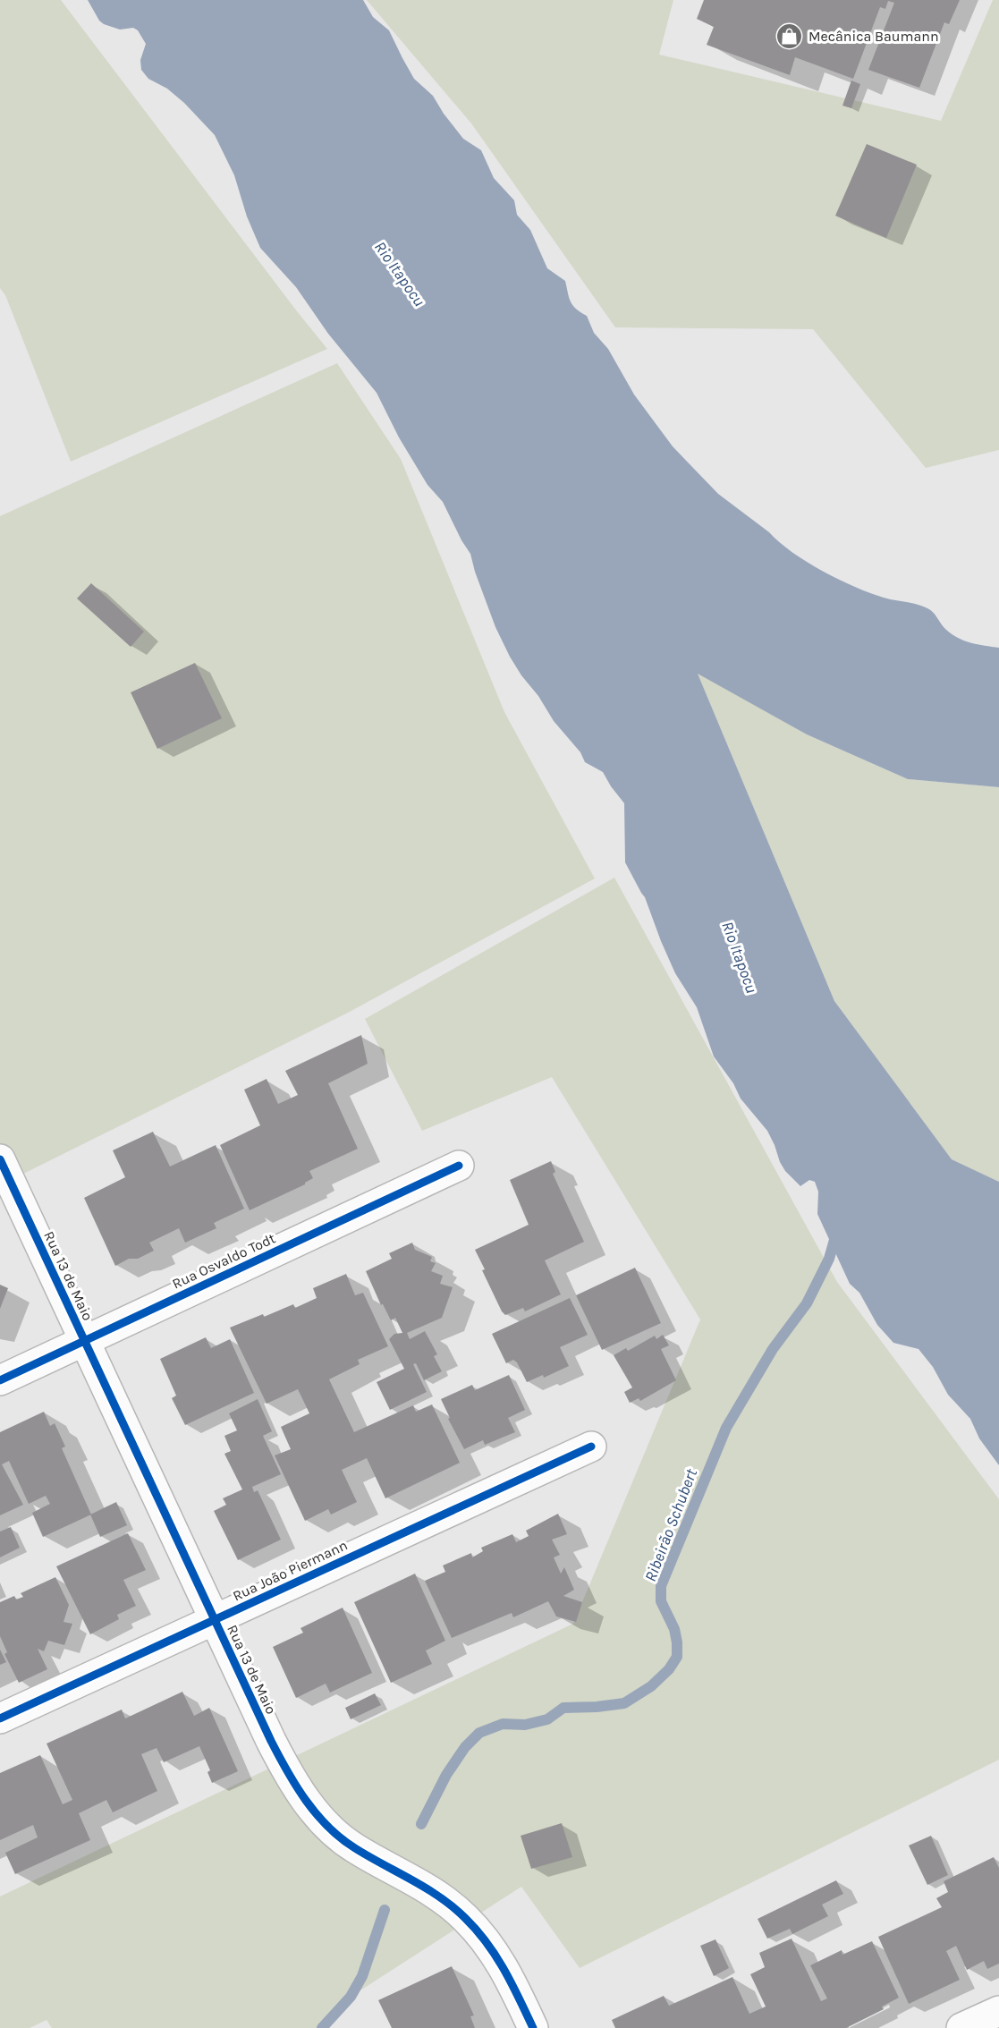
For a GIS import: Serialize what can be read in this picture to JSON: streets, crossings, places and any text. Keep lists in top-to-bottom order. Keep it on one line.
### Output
{"streets":{"street":["Rua Osvaldo Todt","Rua 13 de Maio","Rua João Piermann"]},"crossings":[["Rua Osvaldo Todt","Rua 13 de Maio"],["Rua 13 de Maio","Rua João Piermann"]],"water":["Rio Itapocu","Ribeirão Schubert"],"places":{"shop":["Mecânica Baumann"]}}
